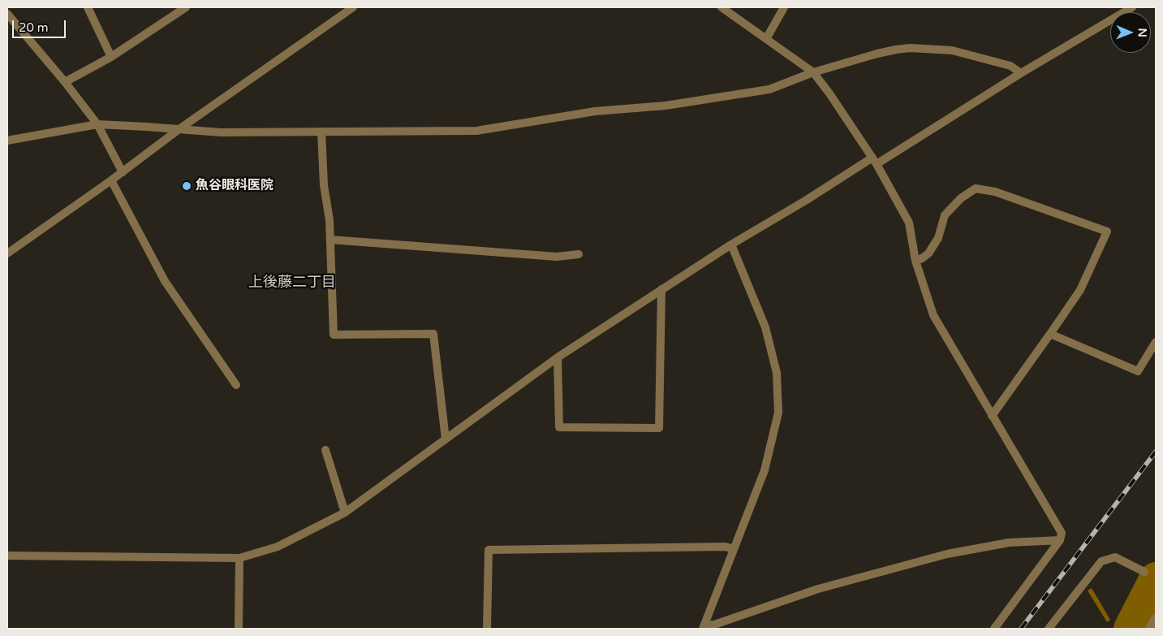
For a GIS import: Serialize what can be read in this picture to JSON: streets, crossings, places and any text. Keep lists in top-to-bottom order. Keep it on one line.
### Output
{"districts":["上後藤二丁目"],"places":["魚谷眼科医院"],"scale_bar":"20 m","north":"right"}
